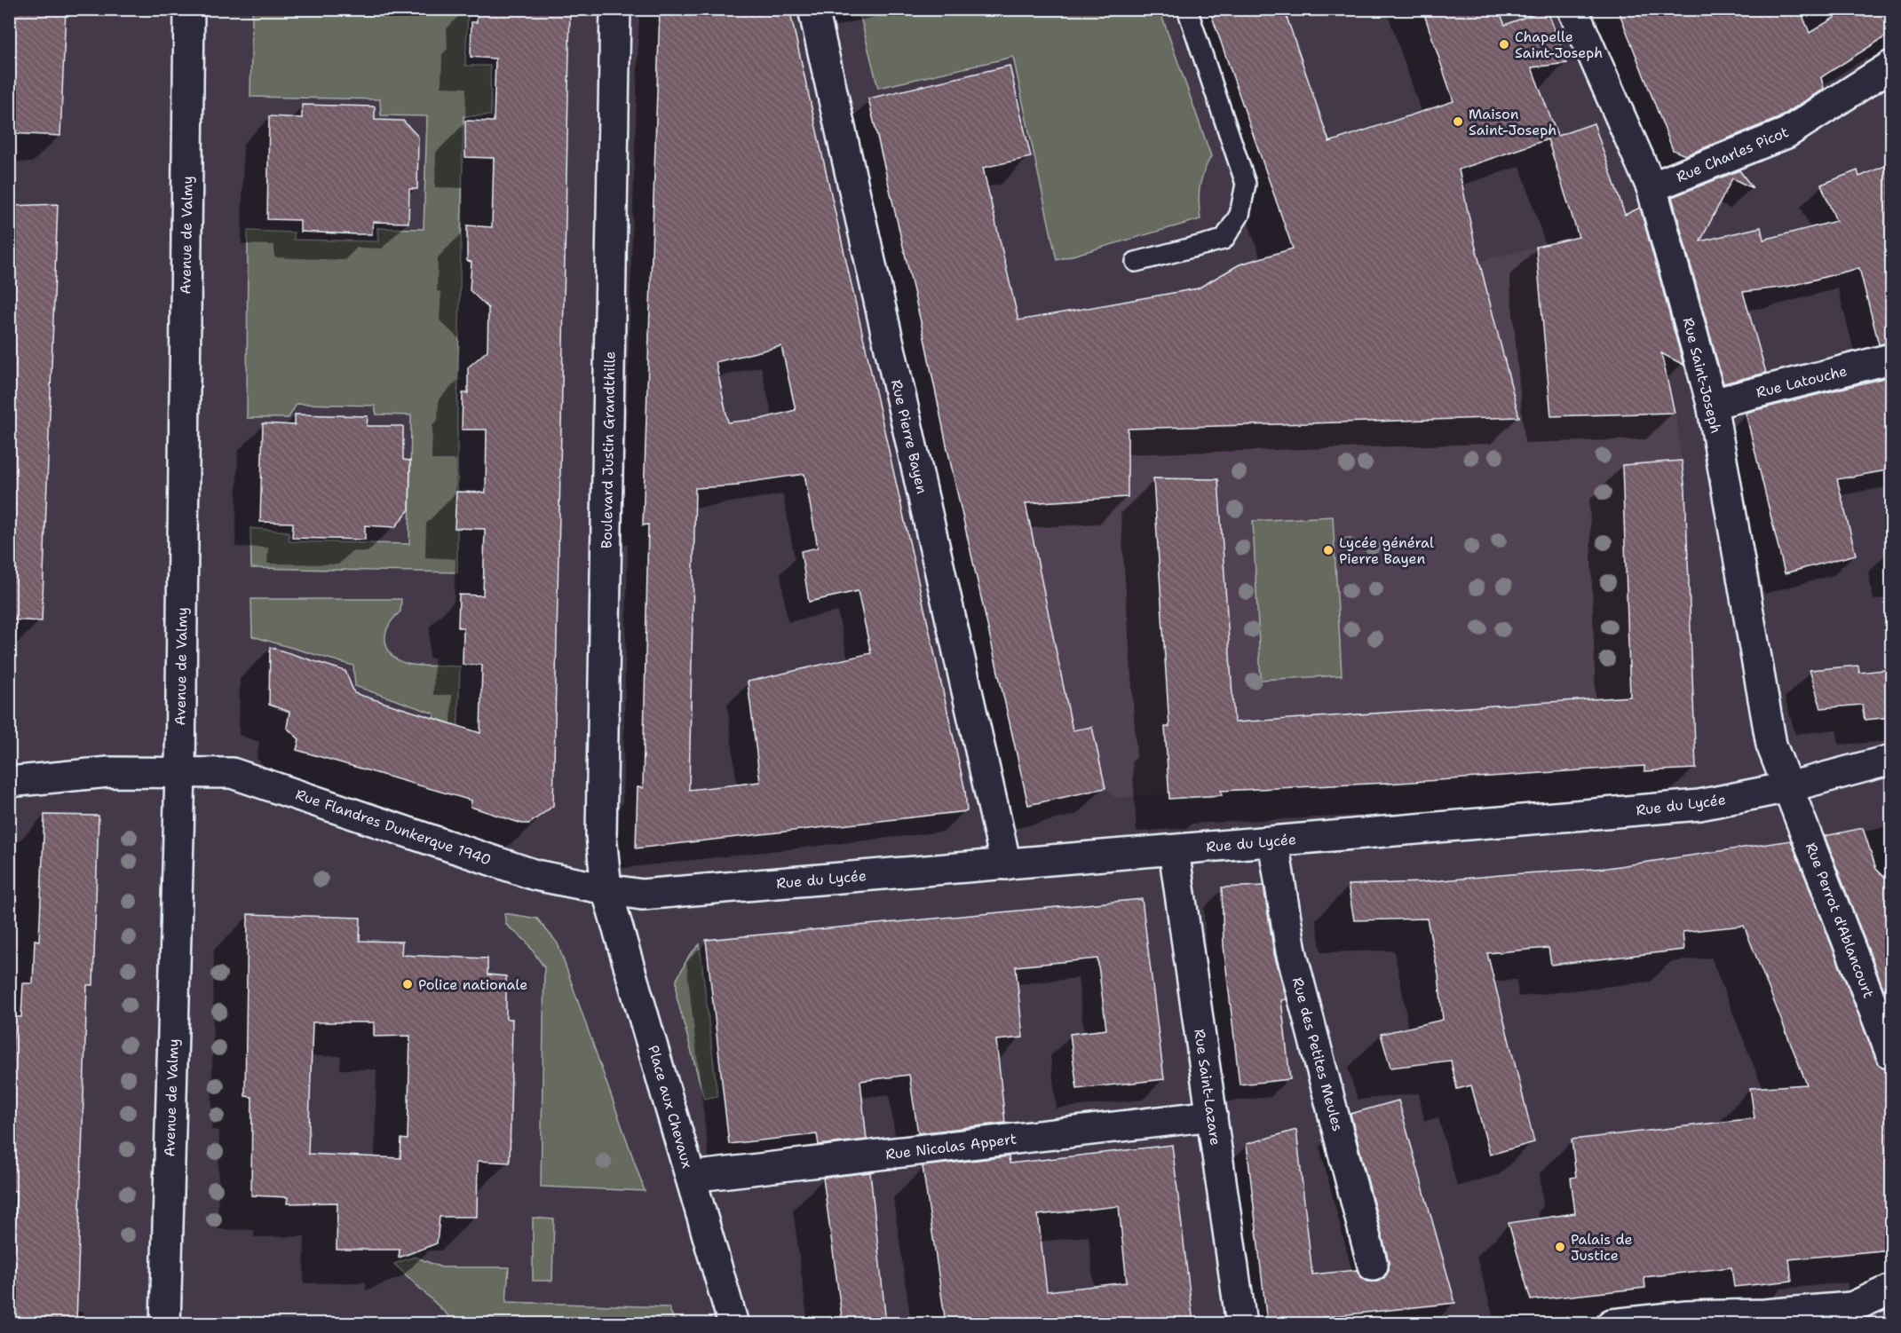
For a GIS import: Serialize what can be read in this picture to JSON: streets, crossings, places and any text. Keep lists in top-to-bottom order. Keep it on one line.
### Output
{"streets":{"street":["Rue Charles Picot","Avenue de Valmy","Rue Saint-Joseph","Rue Latouche","Rue Pierre Bayen","Boulevard Justin Grandthille","Rue du Lycée","Rue Flandres Dunkerque 1940","Rue Perrot d'Ablancourt","Rue des Petites Meules","Rue Saint-Lazare","Place aux Chevaux","Rue Nicolas Appert"]},"crossings":[["Rue Charles Picot","Rue Saint-Joseph"],["Avenue de Valmy","Rue Flandres Dunkerque 1940"],["Rue Saint-Joseph","Rue Latouche"],["Rue Saint-Joseph","Rue du Lycée"],["Rue Saint-Joseph","Rue Perrot d'Ablancourt"],["Rue Pierre Bayen","Rue du Lycée"],["Boulevard Justin Grandthille","Rue du Lycée"],["Boulevard Justin Grandthille","Rue Flandres Dunkerque 1940"],["Boulevard Justin Grandthille","Place aux Chevaux"],["Rue du Lycée","Rue Flandres Dunkerque 1940"],["Rue du Lycée","Rue Perrot d'Ablancourt"],["Rue du Lycée","Rue des Petites Meules"],["Rue du Lycée","Rue Saint-Lazare"],["Rue du Lycée","Place aux Chevaux"],["Rue Flandres Dunkerque 1940","Place aux Chevaux"],["Rue Saint-Lazare","Rue Nicolas Appert"],["Place aux Chevaux","Rue Nicolas Appert"]],"places":["Chapelle Saint-Joseph","Maison Saint-Joseph","Lycée général Pierre Bayen","Police nationale","Palais de Justice"]}
